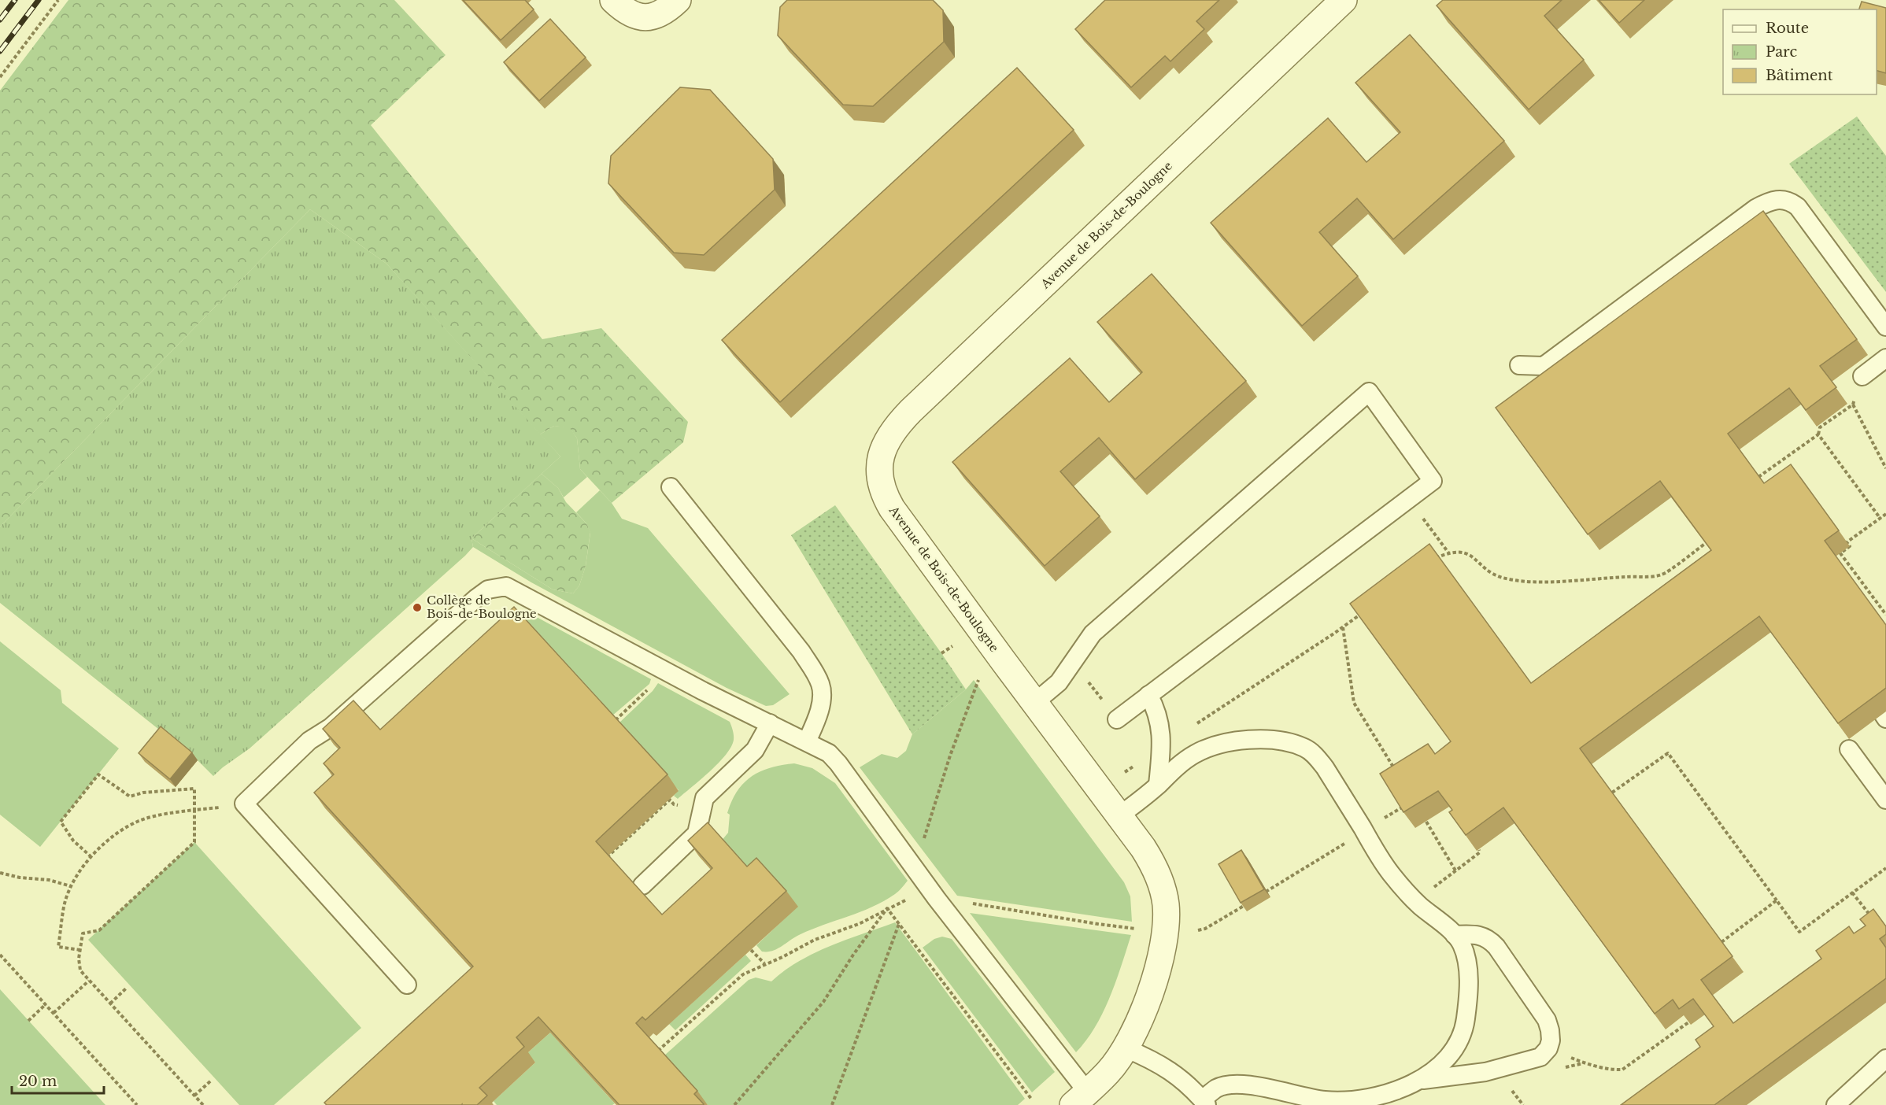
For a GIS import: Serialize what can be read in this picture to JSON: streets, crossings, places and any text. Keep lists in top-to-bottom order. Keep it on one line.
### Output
{"streets":{"street":["Avenue de Bois-de-Boulogne"]},"places":["Collège de Bois-de-Boulogne"],"legend":["Route","Parc","Bâtiment"],"scale_bar":"20 m"}
